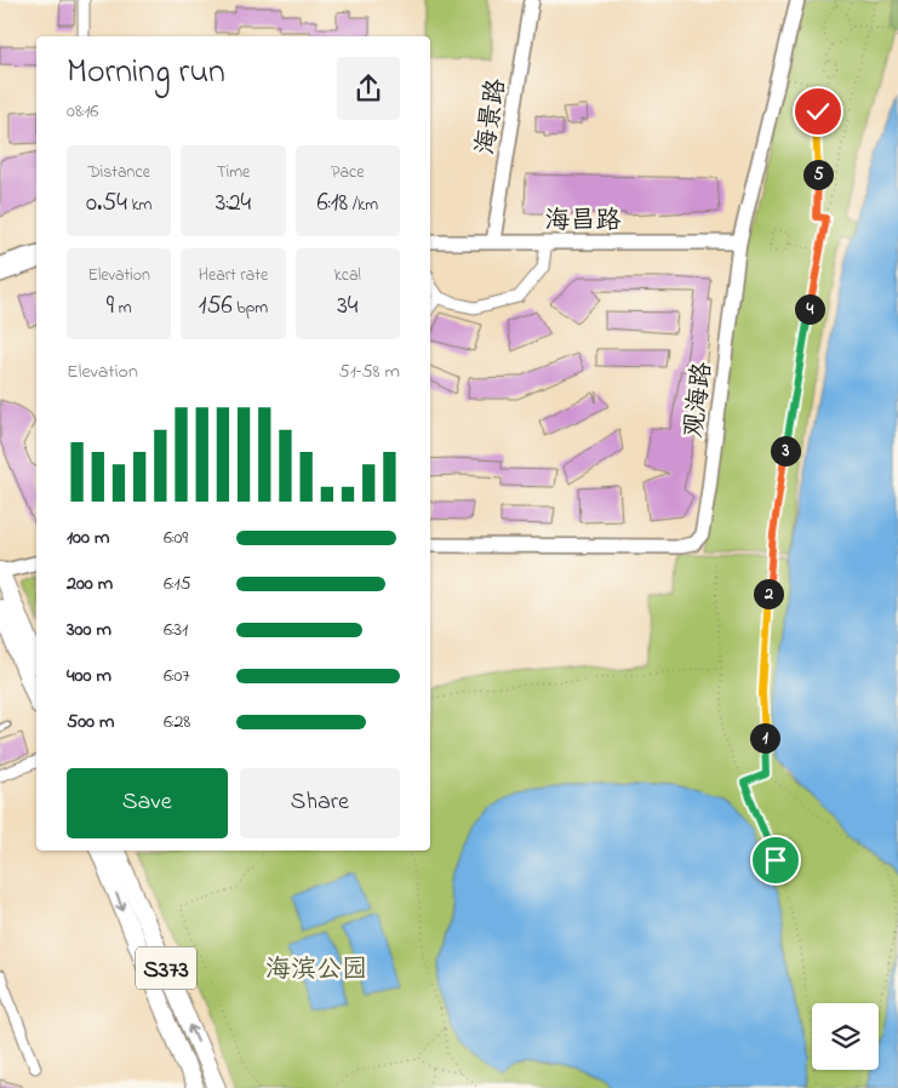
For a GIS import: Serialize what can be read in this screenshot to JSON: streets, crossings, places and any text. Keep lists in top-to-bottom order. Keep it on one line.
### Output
{"streets":{"main road":["S373"],"street":["海景路","海昌路","观海路"]},"crossings":[["海景路","海昌路"],["海昌路","观海路"]],"parks":["海滨公园"],"page":{"heading":["Morning run","08:16"],"stats":[["Distance","0.54 km"],["Time","3:24"],["Pace","6:18 /km"],["Elevation","9 m"],["Heart rate","156 bpm"],["kcal","34"]],"pins":["5","4","3","2","1"],"chart":["Elevation","51–58 m"],"list":[{"name":"100 m","note":"6:09"},{"name":"200 m","note":"6:15"},{"name":"300 m","note":"6:31"},{"name":"400 m","note":"6:07"},{"name":"500 m","note":"6:28"}],"buttons":["Save","Share"]}}
